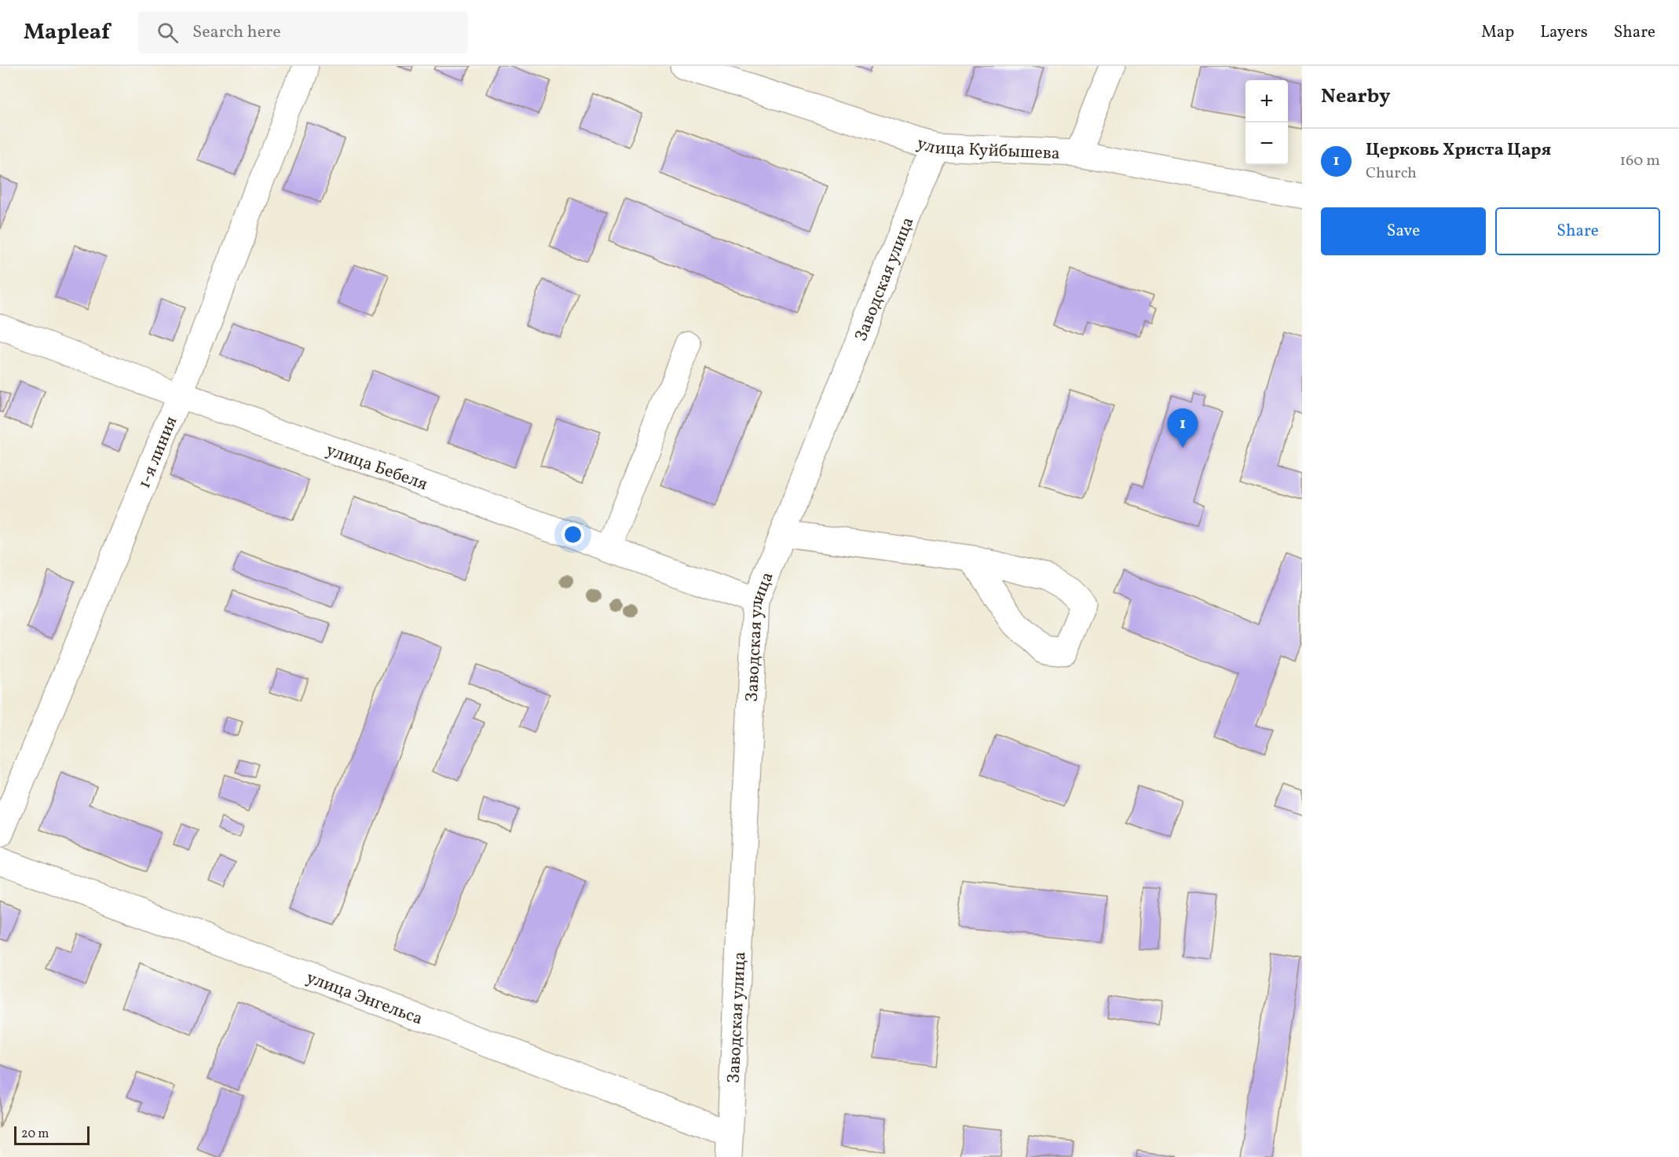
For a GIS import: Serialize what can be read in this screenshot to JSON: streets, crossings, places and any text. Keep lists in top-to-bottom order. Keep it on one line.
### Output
{"streets":{"street":["улица Куйбышева","Заводская улица","1-я линия","улица Бебеля","улица Энгельса"]},"crossings":[["улица Куйбышева","Заводская улица"],["Заводская улица","улица Бебеля"],["Заводская улица","улица Энгельса"],["1-я линия","улица Бебеля"]],"scale_bar":"20 m","page":{"header":"Mapleaf","search":"Search here","nav":["Map","Layers","Share"],"heading":"Nearby","map_buttons":["+","−"],"list":[{"mark":"1","name":"Церковь Христа Царя","note":"Church","value":"160 m"}],"buttons":["Save","Share"],"pins":"1","scale":"20 m"}}
